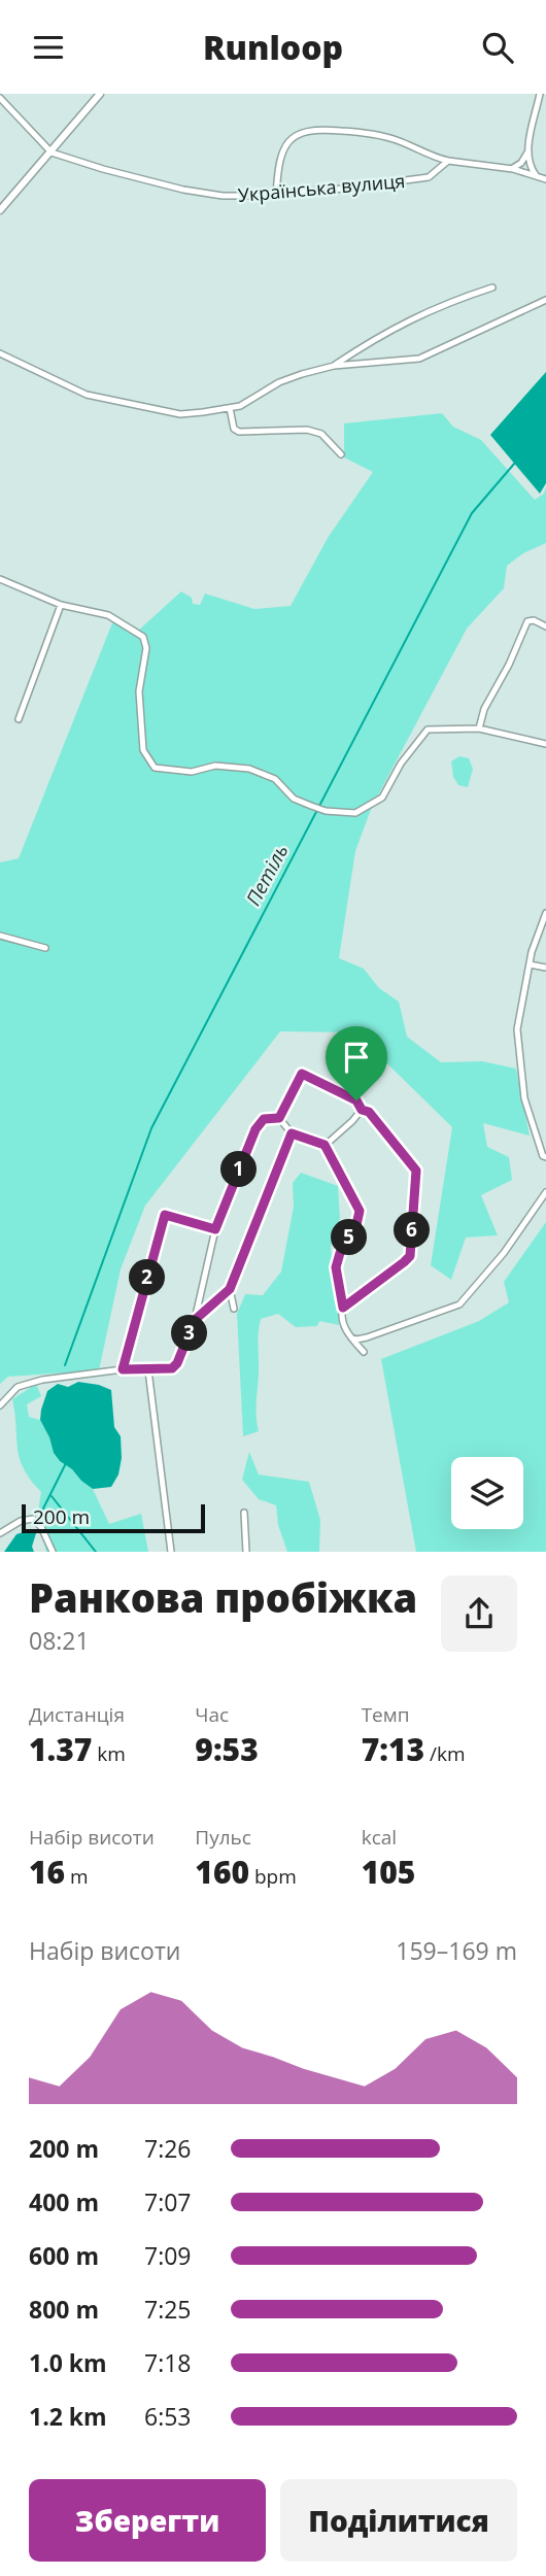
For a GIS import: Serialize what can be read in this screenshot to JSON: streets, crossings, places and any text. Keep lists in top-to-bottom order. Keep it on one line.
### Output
{"streets":{"street":["Українська вулиця"]},"water":["Петіль"],"scale_bar":"200 m","page":{"header":"Runloop","pins":["1","6","5","2","3"],"scale":"200 m","heading":["Ранкова пробіжка","08:21"],"stats":[["Дистанція","1.37 km"],["Час","9:53"],["Темп","7:13 /km"],["Набір висоти","16 m"],["Пульс","160 bpm"],["kcal","105"]],"chart":["Набір висоти","159–169 m"],"list":[{"name":"200 m","note":"7:26"},{"name":"400 m","note":"7:07"},{"name":"600 m","note":"7:09"},{"name":"800 m","note":"7:25"},{"name":"1.0 km","note":"7:18"},{"name":"1.2 km","note":"6:53"}],"buttons":["Зберегти","Поділитися"]}}
